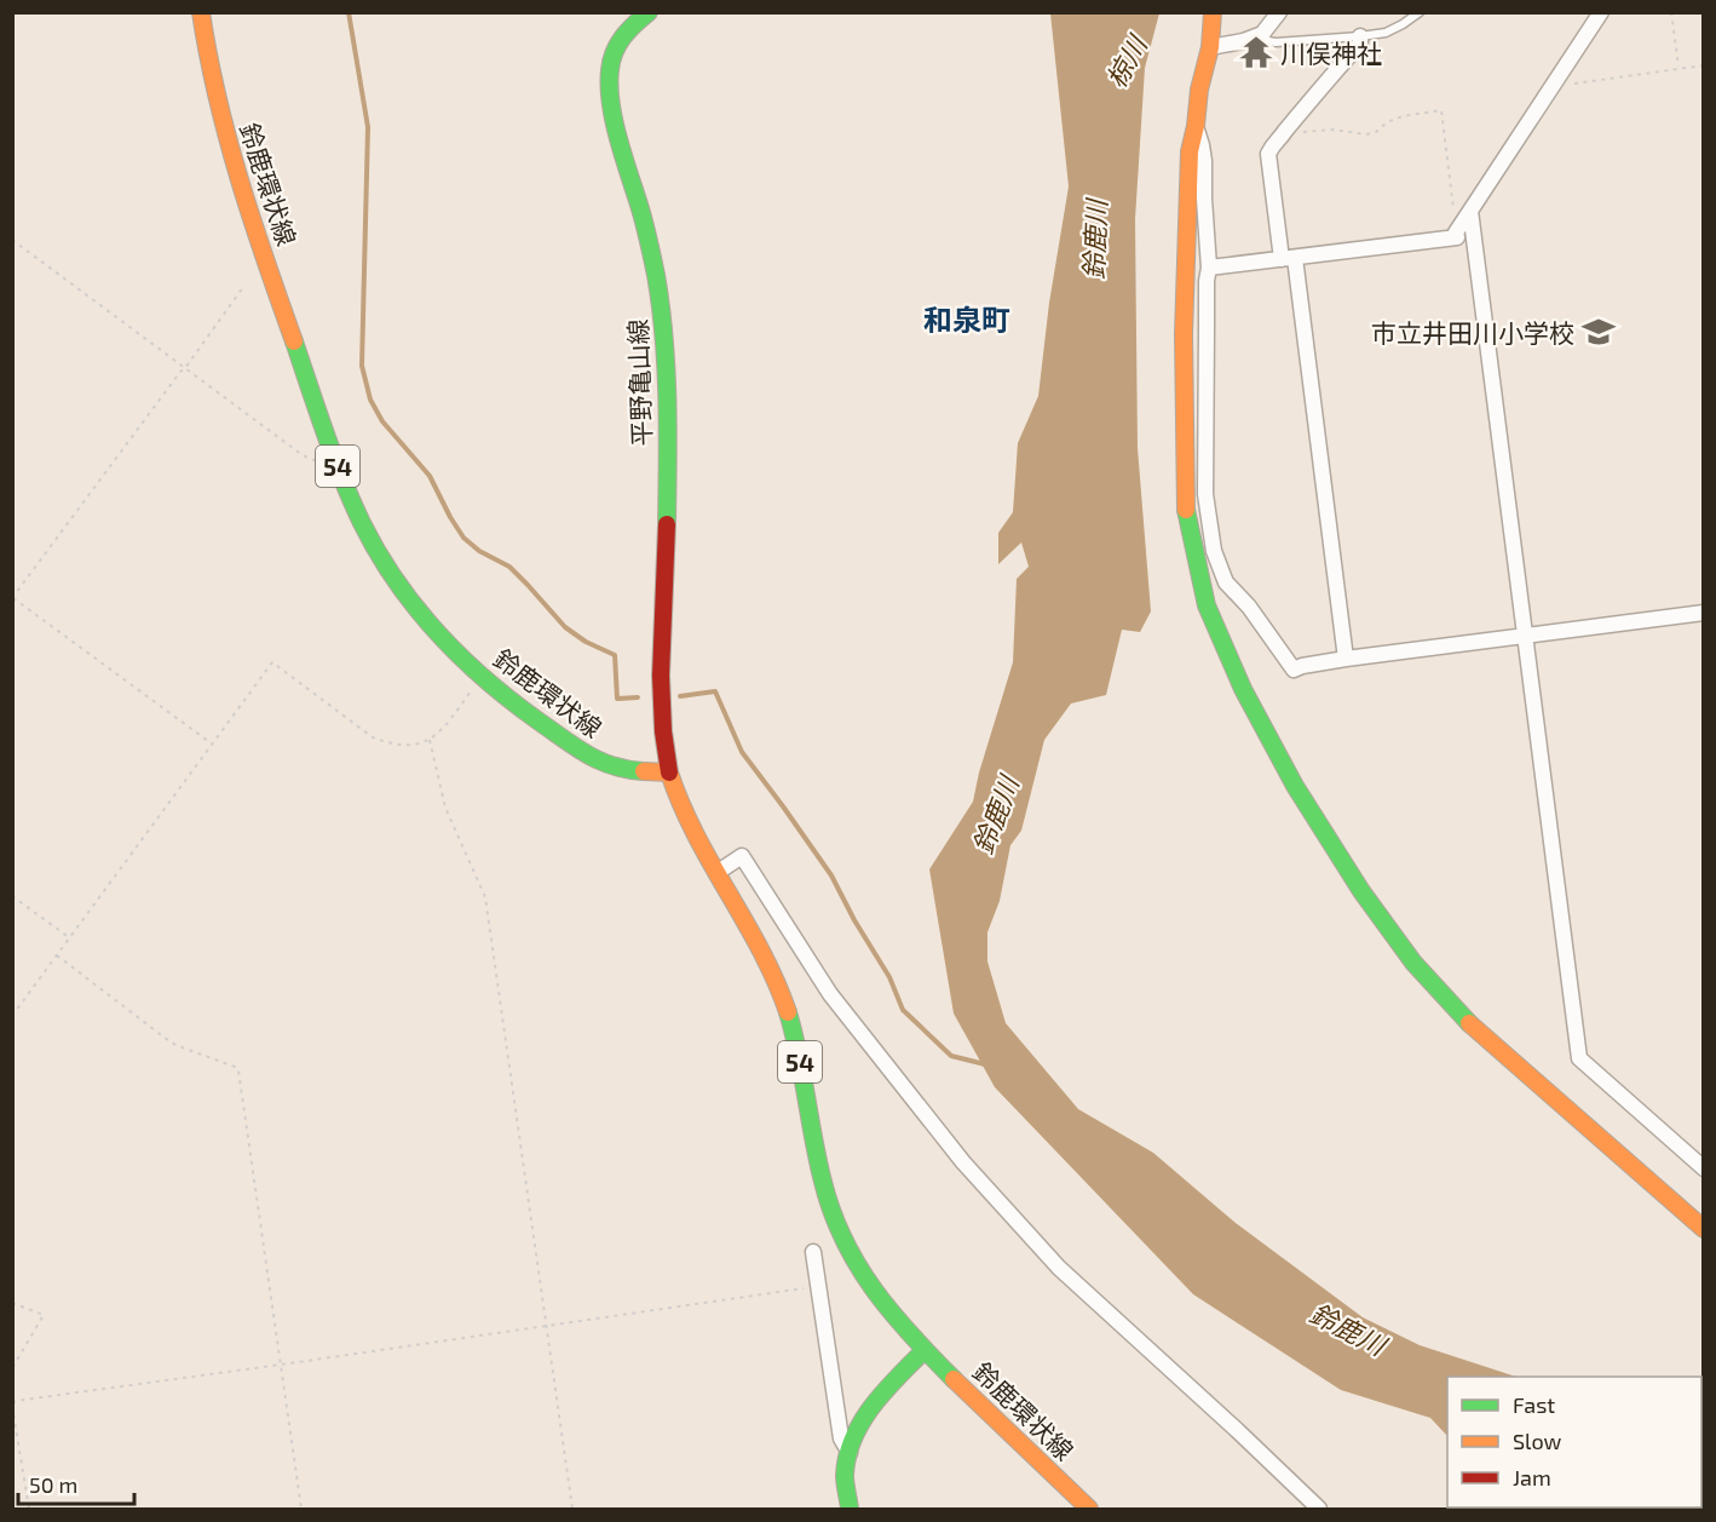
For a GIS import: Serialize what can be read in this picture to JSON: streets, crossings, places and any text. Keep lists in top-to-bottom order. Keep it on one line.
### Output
{"streets":{"main road":["鈴鹿環状線","平野亀山線","54"]},"crossings":[["鈴鹿環状線","平野亀山線"]],"districts":["和泉町"],"water":["椋川","鈴鹿川"],"places":{"temple":["川俣神社"],"school or university":["市立井田川小学校"]},"legend":["Fast","Slow","Jam"],"scale_bar":"50 m"}
